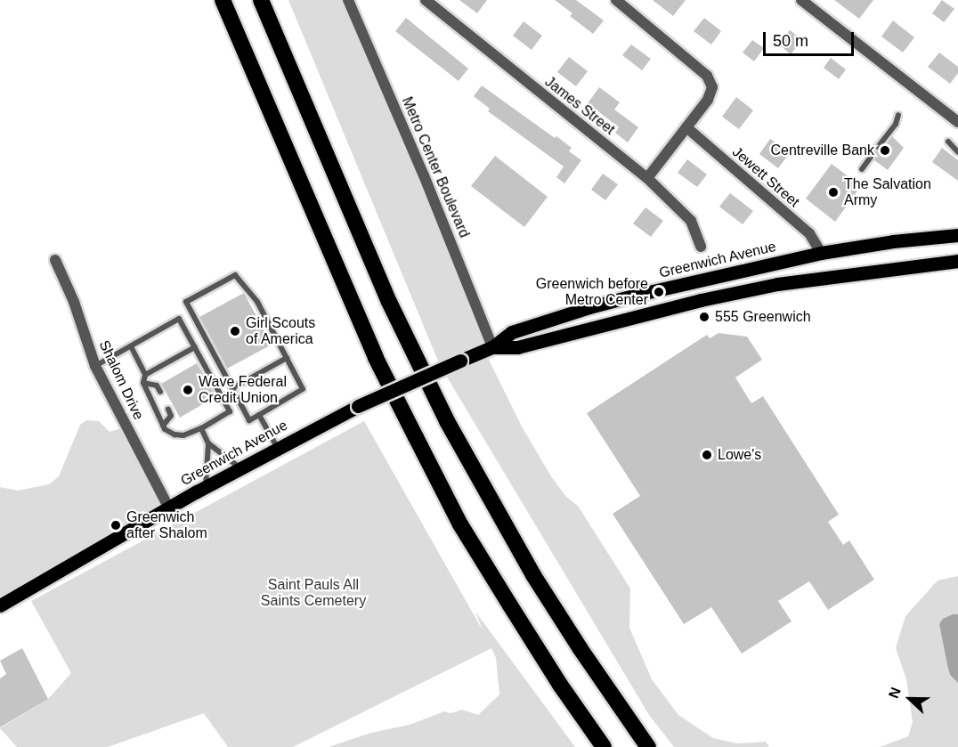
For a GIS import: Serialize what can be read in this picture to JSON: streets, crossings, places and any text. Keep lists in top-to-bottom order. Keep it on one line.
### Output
{"streets":{"main road":["Greenwich Avenue"],"street":["James Street","Metro Center Boulevard","Jewett Street","Shalom Drive"]},"crossings":[["Metro Center Boulevard","Greenwich Avenue"],["Jewett Street","Greenwich Avenue"],["Greenwich Avenue","Shalom Drive"]],"parks":["Saint Pauls All Saints Cemetery"],"places":["Centreville Bank","The Salvation Army","Greenwich before Metro Center","555 Greenwich","Girl Scouts of America","Wave Federal Credit Union","Lowe's","Greenwich after Shalom"],"scale_bar":"50 m","north":"left"}
